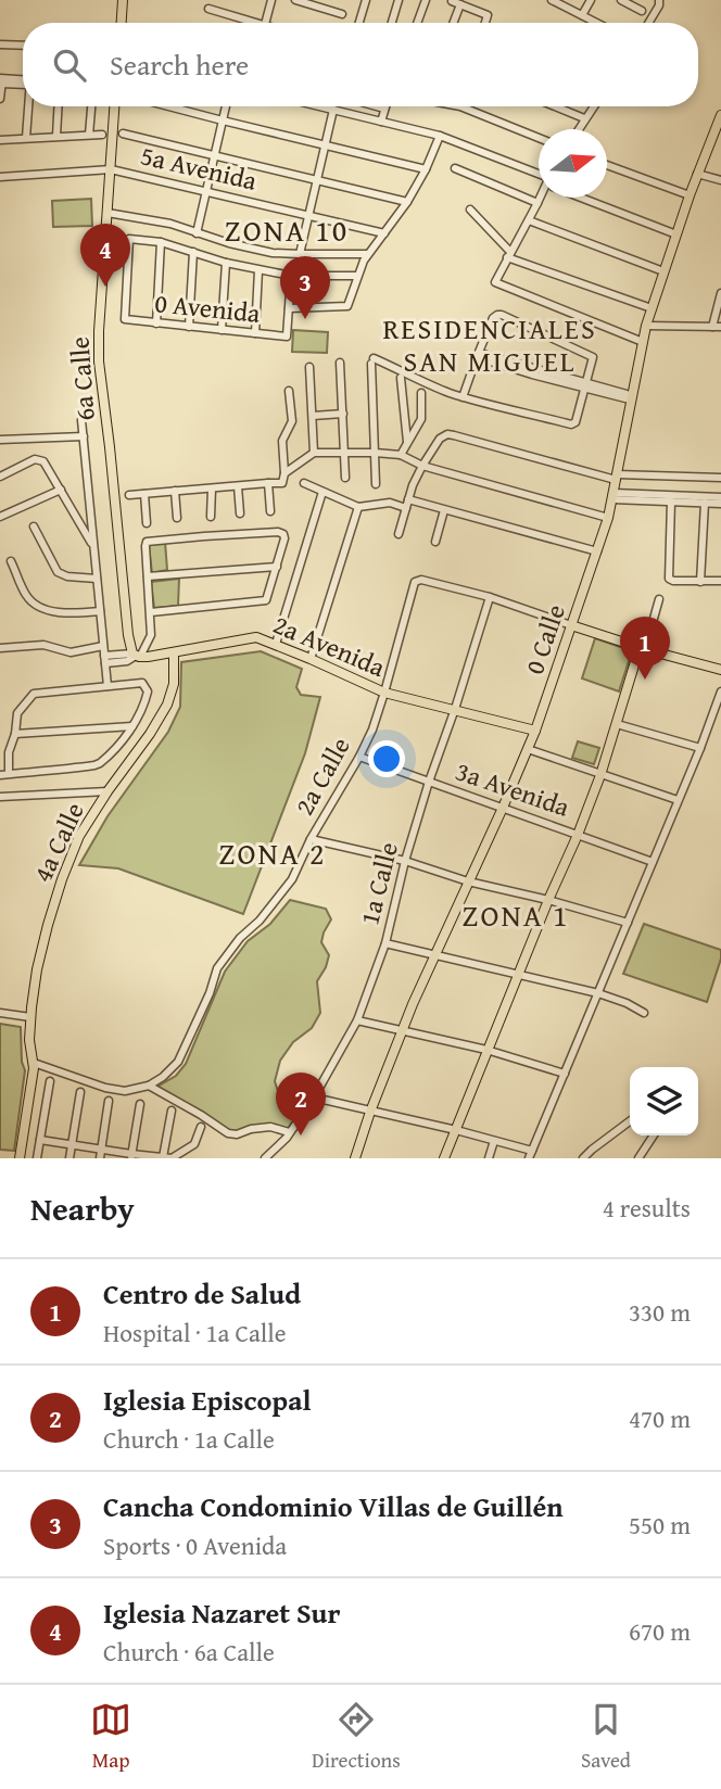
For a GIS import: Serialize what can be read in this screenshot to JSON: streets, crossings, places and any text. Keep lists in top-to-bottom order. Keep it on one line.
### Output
{"streets":{"main road":["6a Calle","0 Calle","2a Avenida","4a Calle"],"street":["5a Avenida","0 Avenida","2a Calle","3a Avenida","1a Calle"]},"crossings":[["5a Avenida","6a Calle"],["6a Calle","2a Avenida"],["0 Calle","2a Avenida"],["0 Calle","3a Avenida"],["2a Avenida","2a Calle"],["2a Avenida","4a Calle"],["2a Avenida","1a Calle"],["2a Calle","3a Avenida"],["2a Calle","1a Calle"],["3a Avenida","1a Calle"]],"districts":["ZONA 10","RESIDENCIALES SAN MIGUEL","ZONA 2","ZONA 1"],"north":"right","page":{"search":"Search here","pins":["4","3","1","2"],"heading":["Nearby","4 results"],"list":[{"mark":"1","name":"Centro de Salud","note":"Hospital · 1a Calle","value":"330 m"},{"mark":"2","name":"Iglesia Episcopal","note":"Church · 1a Calle","value":"470 m"},{"mark":"3","name":"Cancha Condominio Villas de Guillén","note":"Sports · 0 Avenida","value":"550 m"},{"mark":"4","name":"Iglesia Nazaret Sur","note":"Church · 6a Calle","value":"670 m"}],"nav":["Map","Directions","Saved"]}}
